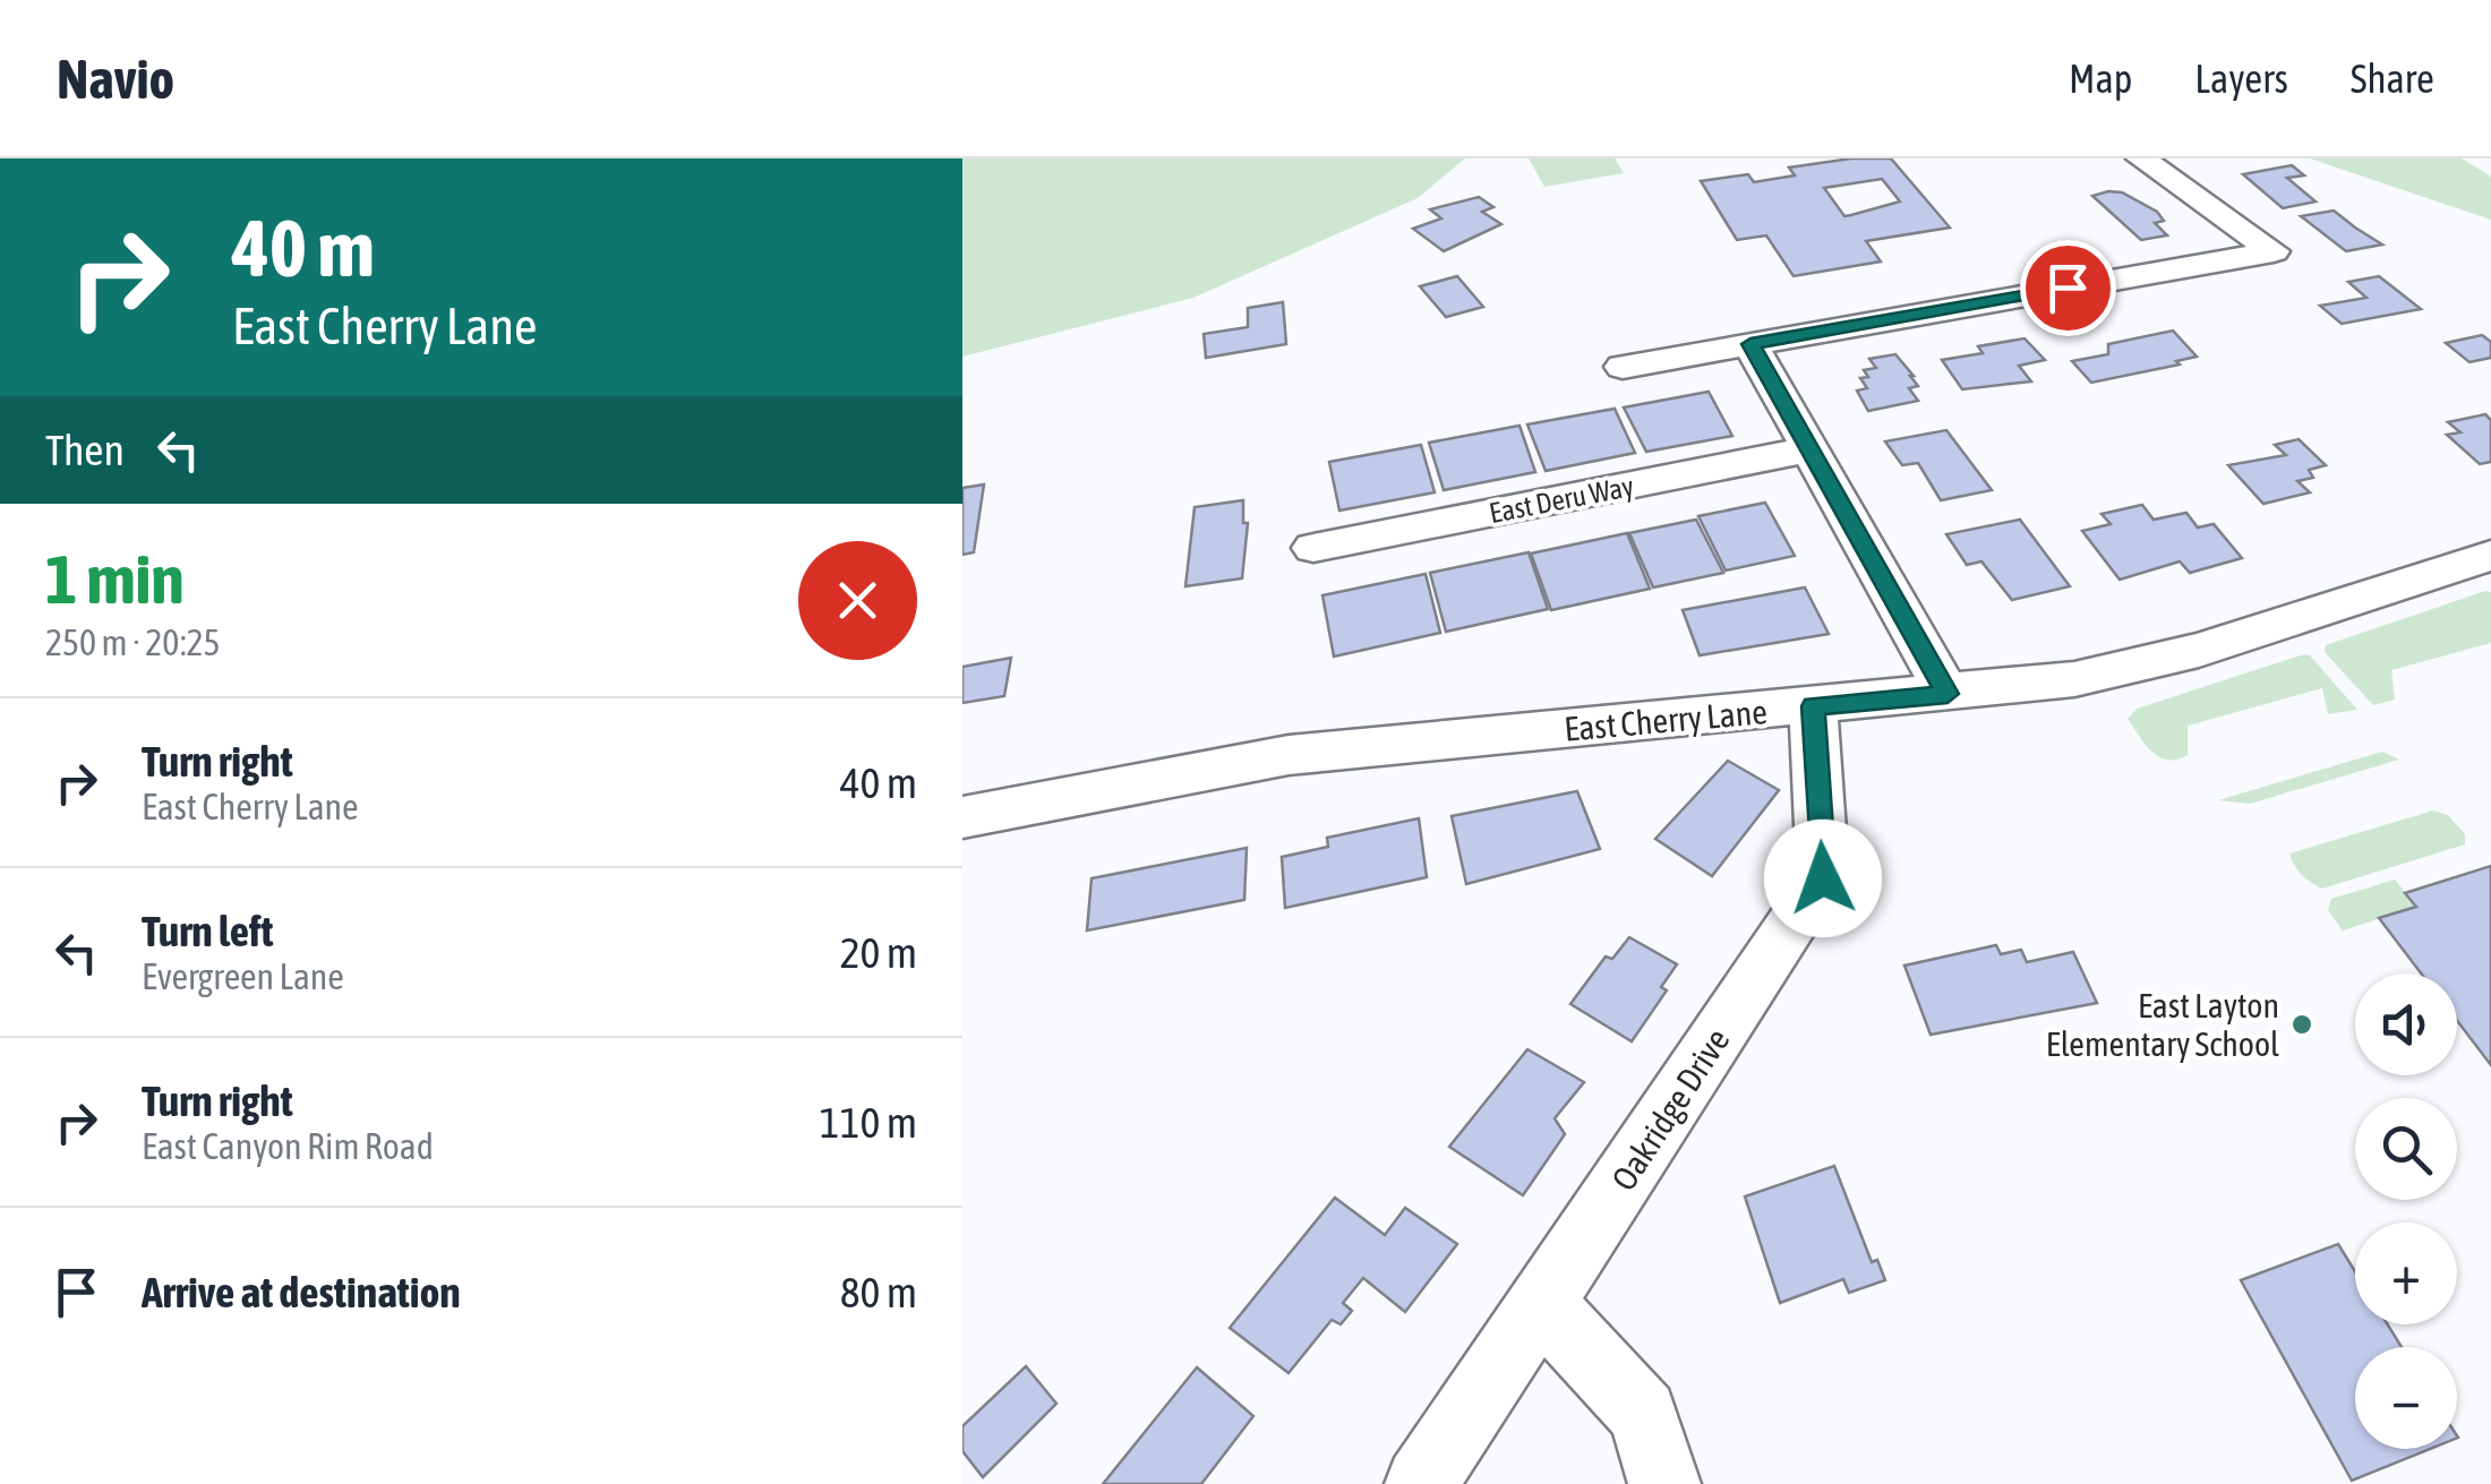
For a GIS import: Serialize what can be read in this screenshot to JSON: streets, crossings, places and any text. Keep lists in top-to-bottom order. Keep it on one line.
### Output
{"streets":{"street":["East Deru Way","East Cherry Lane","Oakridge Drive"]},"crossings":[["East Cherry Lane","Oakridge Drive"]],"places":["East Layton Elementary School"],"page":{"header":"Navio","nav":["Map","Layers","Share"],"turn":["40 m","East Cherry Lane"],"then":"Then","heading":["1 min","250 m · 20:25"],"list":[{"name":"Turn right","note":"East Cherry Lane","value":"40 m"},{"name":"Turn left","note":"Evergreen Lane","value":"20 m"},{"name":"Turn right","note":"East Canyon Rim Road","value":"110 m"},{"name":"Arrive at destination","value":"80 m"}],"map_buttons":["+","−"]}}
